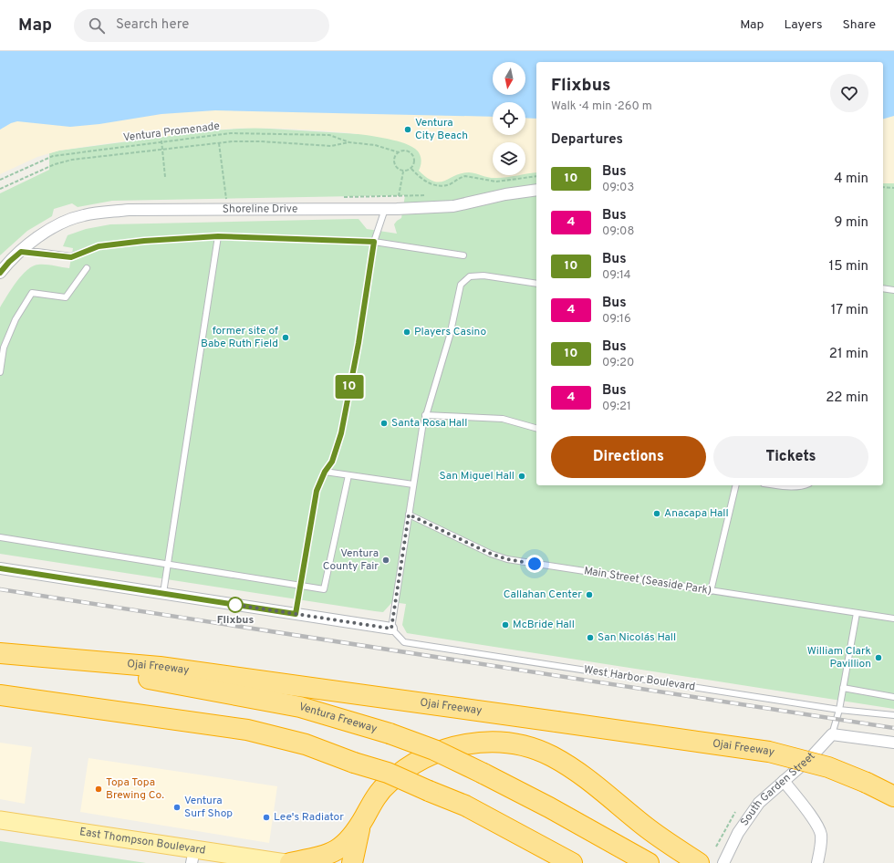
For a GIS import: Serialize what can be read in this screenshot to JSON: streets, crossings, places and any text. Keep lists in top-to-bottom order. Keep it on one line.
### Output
{"streets":{"highway":["Ojai Freeway","Ventura Freeway"],"main road":["East Thompson Boulevard"],"street":["Shoreline Drive","South Garden Street"],"lane":["Main Street (Seaside Park)","West Harbor Boulevard"],"path":["Ventura Promenade"]},"crossings":[["Main Street (Seaside Park)","South Garden Street"],["Ojai Freeway","Ventura Freeway"],["West Harbor Boulevard","South Garden Street"]],"places":["Ventura City Beach","Players Casino","former site of Babe Ruth Field","Santa Rosa Hall","San Miguel Hall","Anacapa Hall","Ventura County Fair","Callahan Center","Flixbus","McBride Hall","San Nicolás Hall","William Clark Pavillion","Topa Topa Brewing Co.","Ventura Surf Shop","Lee's Radiator"],"lines":["bus line 10"],"north":"bottom","page":{"header":"Map","search":"Search here","nav":["Map","Layers","Share"],"on_map":"10","heading":[["Flixbus","Walk · 4 min · 260 m"],"Departures"],"list":[{"mark":"10","name":"Bus","note":"09:03","value":"4 min"},{"mark":"4","name":"Bus","note":"09:08","value":"9 min"},{"mark":"10","name":"Bus","note":"09:14","value":"15 min"},{"mark":"4","name":"Bus","note":"09:16","value":"17 min"},{"mark":"10","name":"Bus","note":"09:20","value":"21 min"},{"mark":"4","name":"Bus","note":"09:21","value":"22 min"}],"buttons":["Directions","Tickets"]}}
